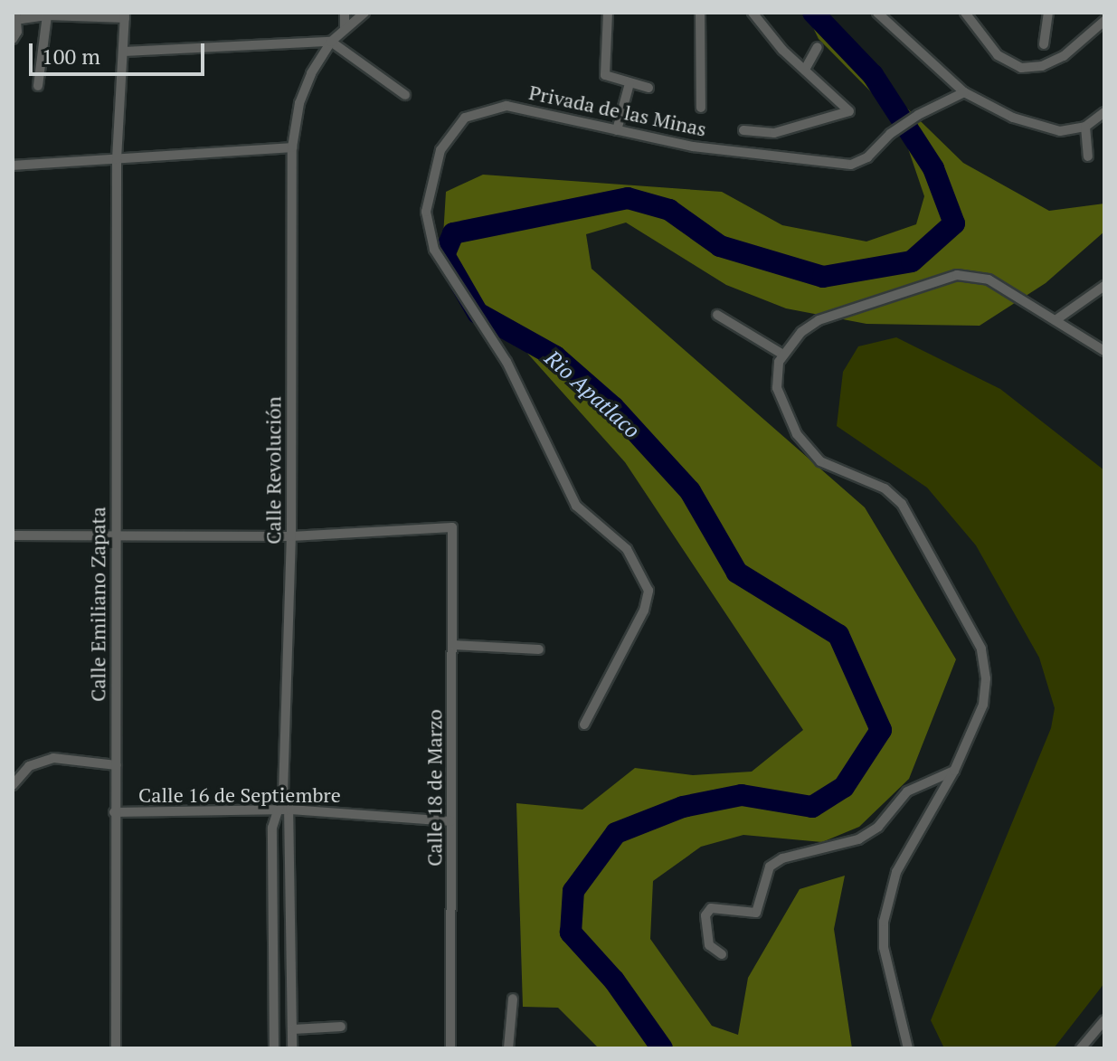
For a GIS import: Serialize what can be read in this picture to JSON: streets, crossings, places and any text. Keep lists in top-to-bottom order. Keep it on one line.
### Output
{"streets":{"street":["Privada de las Minas","Calle Revolución","Calle Emiliano Zapata","Calle 18 de Marzo","Calle 16 de Septiembre"]},"crossings":[["Calle Revolución","Calle 18 de Marzo"],["Calle Revolución","Calle 16 de Septiembre"],["Calle Emiliano Zapata","Calle 16 de Septiembre"],["Calle 18 de Marzo","Calle 16 de Septiembre"]],"water":["Rio Apatlaco"],"scale_bar":"100 m"}
